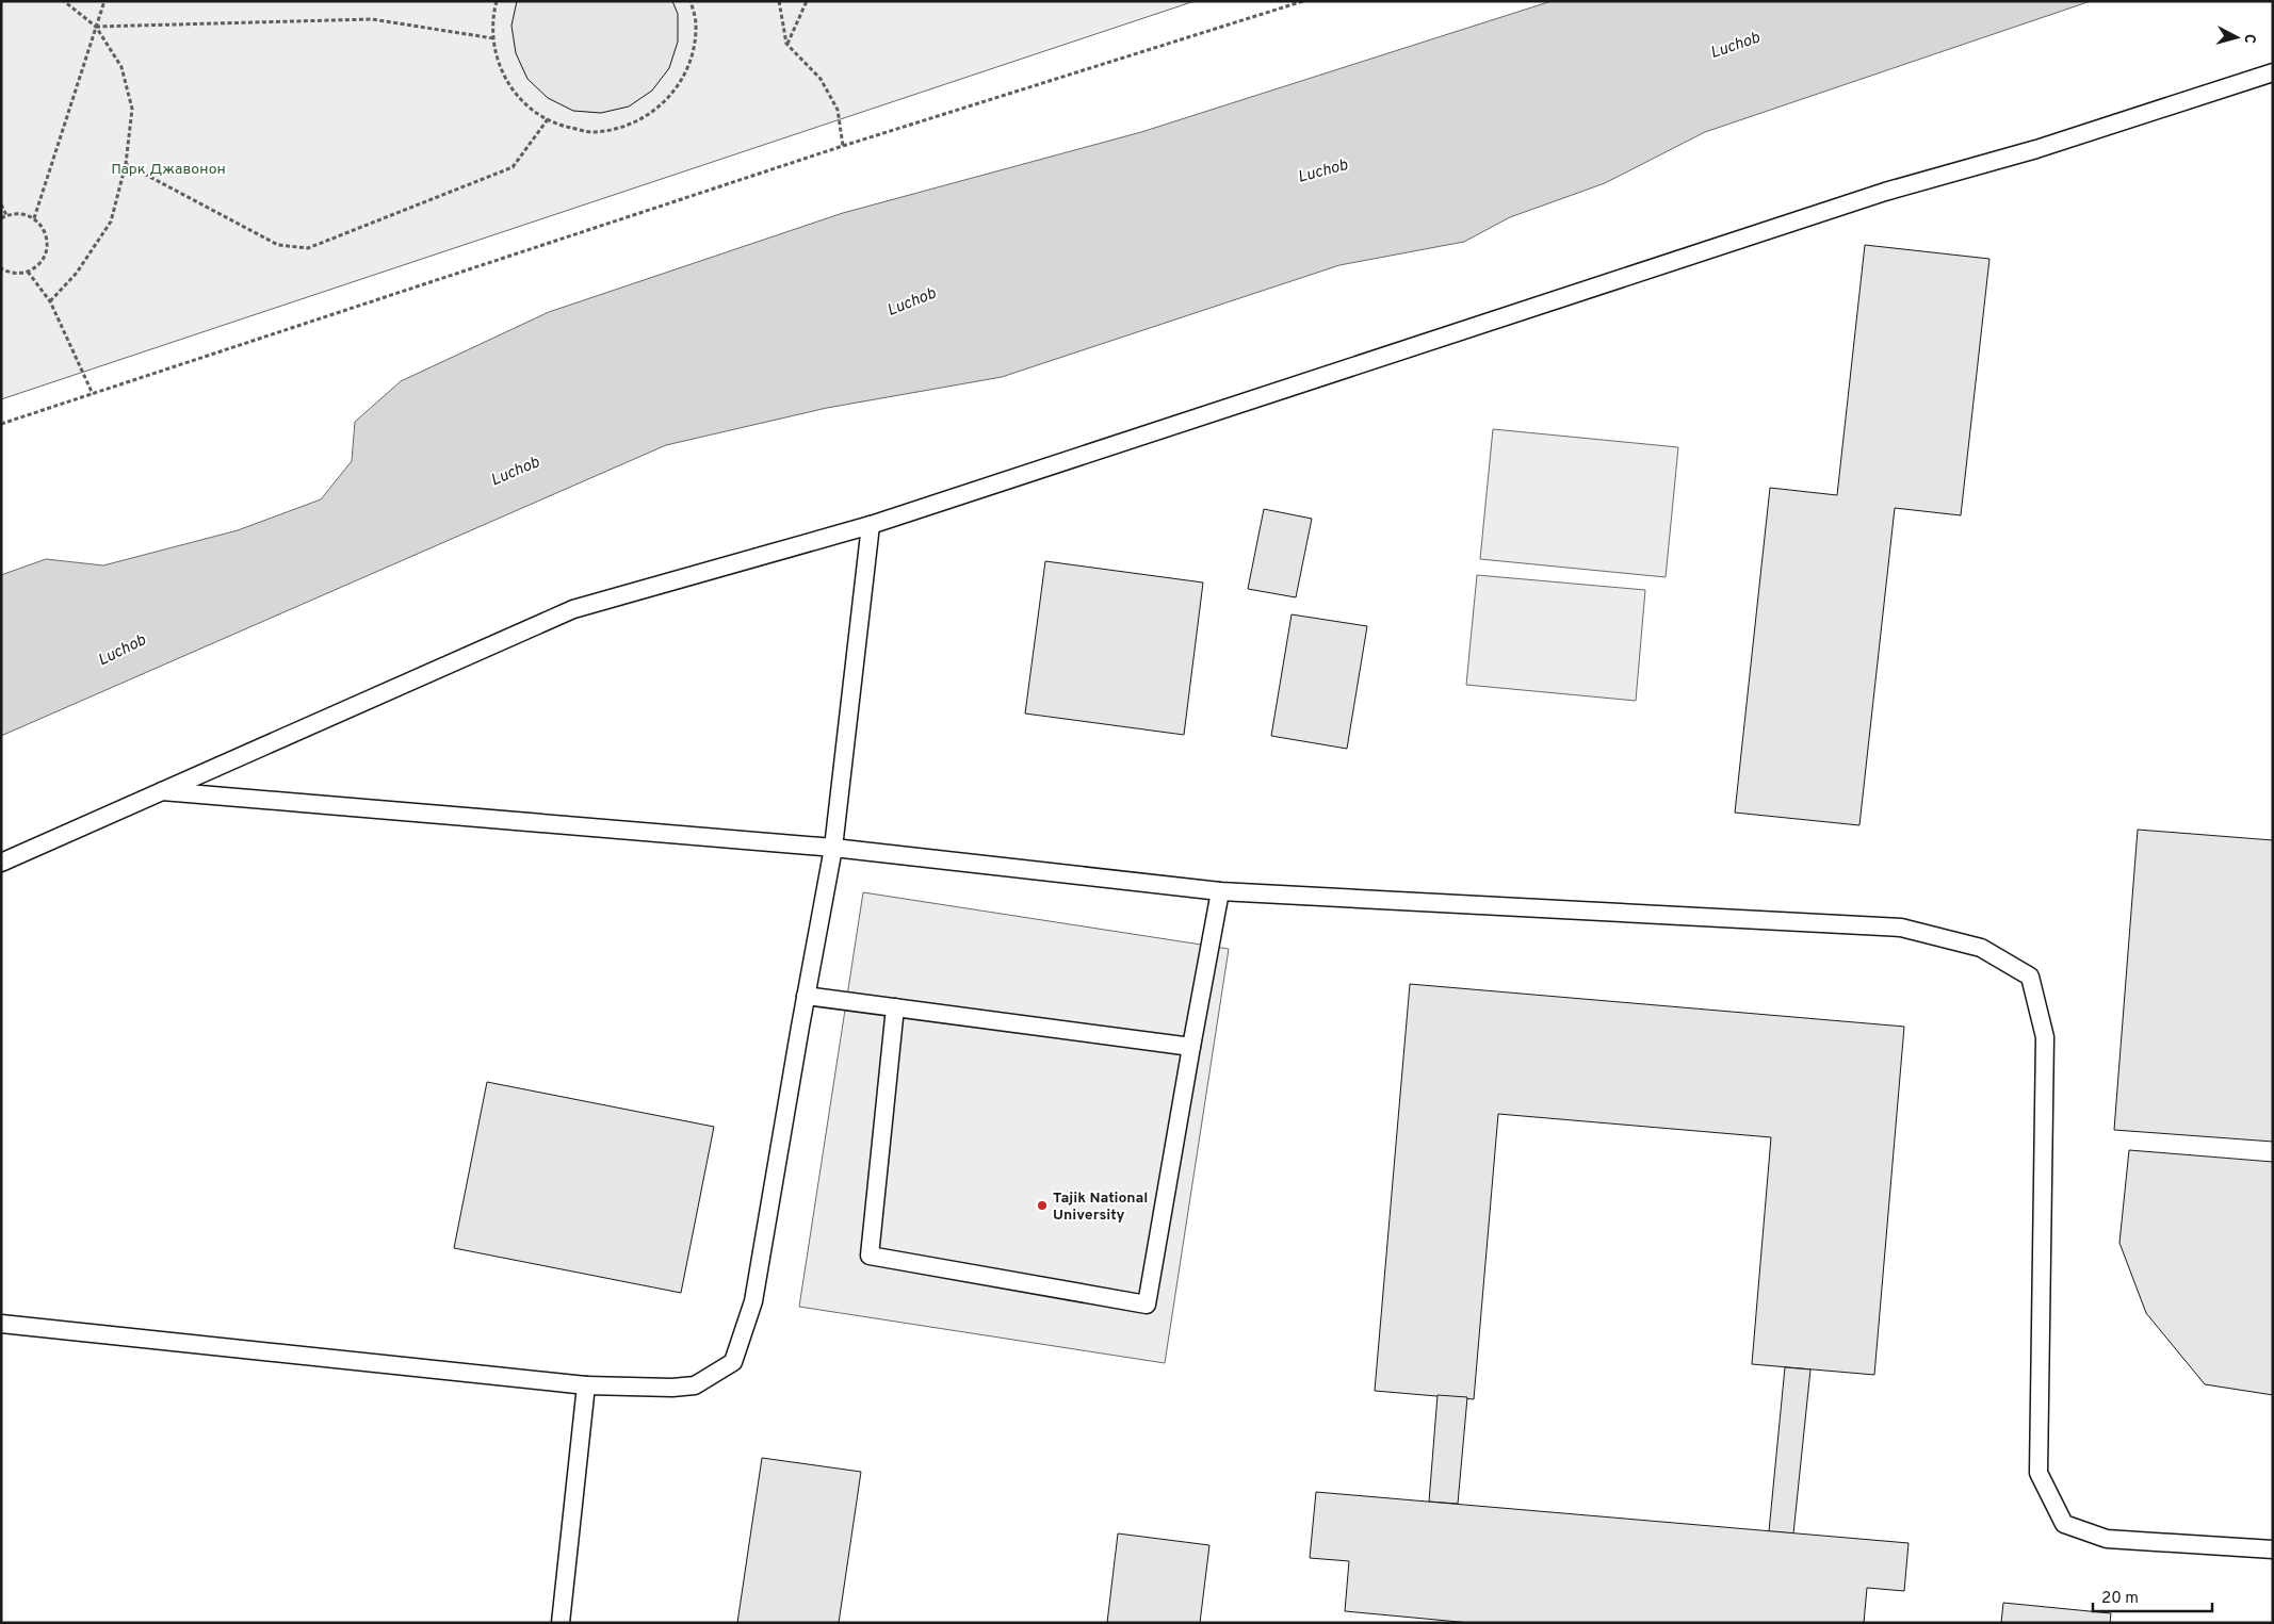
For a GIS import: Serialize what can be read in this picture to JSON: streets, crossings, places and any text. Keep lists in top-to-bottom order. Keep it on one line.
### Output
{"water":["Luchob"],"parks":["Парк Джавонон"],"places":["Tajik National University"],"scale_bar":"20 m","north":"right"}
